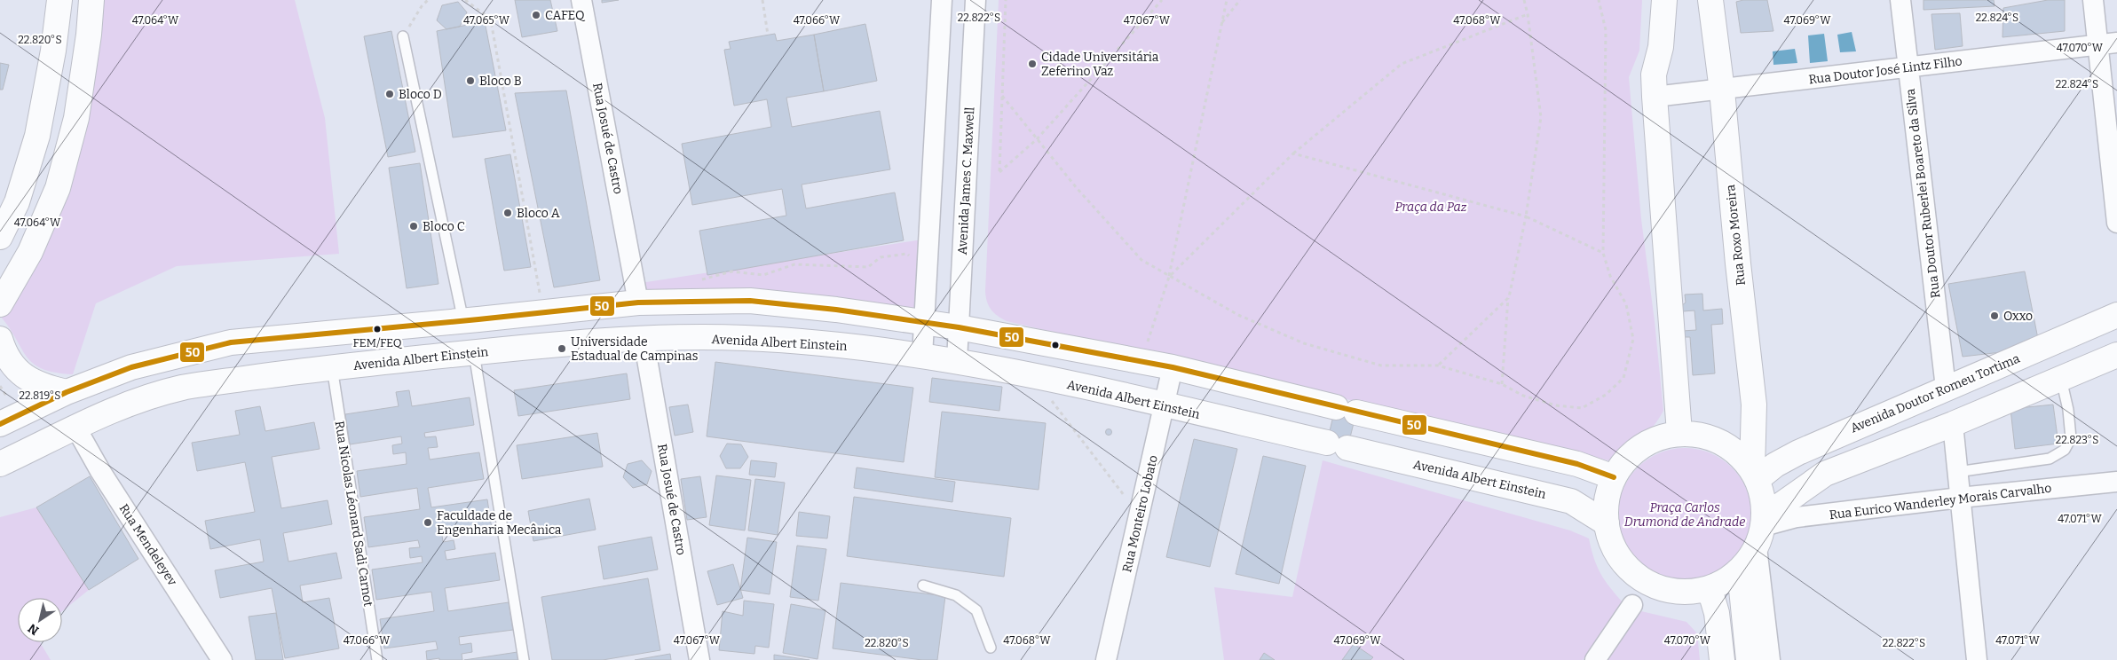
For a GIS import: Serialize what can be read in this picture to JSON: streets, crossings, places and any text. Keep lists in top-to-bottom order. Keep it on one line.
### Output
{"streets":{"street":["Rua Doutor José Lintz Filho","Rua Josué de Castro","Avenida James C. Maxwell","Rua Doutor Ruberlei Boareto da Silva","Rua Roxo Moreira","Avenida Albert Einstein","Avenida Doutor Romeu Tortima","Rua Eurico Wanderley Morais Carvalho","Rua Monteiro Lobato","Rua Mendeleyev"],"lane":["Rua Nicolas Léonard Sadi Carnot"]},"crossings":[["Rua Doutor José Lintz Filho","Rua Doutor Ruberlei Boareto da Silva"],["Rua Doutor José Lintz Filho","Rua Roxo Moreira"],["Rua Josué de Castro","Avenida Albert Einstein"],["Avenida James C. Maxwell","Avenida Albert Einstein"],["Rua Doutor Ruberlei Boareto da Silva","Avenida Doutor Romeu Tortima"],["Rua Roxo Moreira","Avenida Albert Einstein"],["Rua Roxo Moreira","Avenida Doutor Romeu Tortima"],["Rua Roxo Moreira","Rua Eurico Wanderley Morais Carvalho"],["Avenida Albert Einstein","Avenida Doutor Romeu Tortima"],["Avenida Albert Einstein","Rua Eurico Wanderley Morais Carvalho"],["Avenida Albert Einstein","Rua Nicolas Léonard Sadi Carnot"],["Avenida Albert Einstein","Rua Monteiro Lobato"],["Avenida Albert Einstein","Rua Mendeleyev"],["Avenida Doutor Romeu Tortima","Rua Eurico Wanderley Morais Carvalho"]],"parks":["Praça da Paz","Praça Carlos Drumond de Andrade"],"places":["CAFEQ","Cidade Universitária Zeferino Vaz","Bloco B","Bloco D","Bloco A","Bloco C","Oxxo","FEM/FEQ","Universidade Estadual de Campinas","Faculdade de Engenharia Mecânica"],"lines":["transit line 50"],"north":"bottom left","coordinates":["22.824°S","22.822°S","47.064°W","47.065°W","47.066°W","47.067°W","47.068°W","47.069°W","22.820°S","47.070°W","22.819°S","22.823°S","47.071°W"]}
